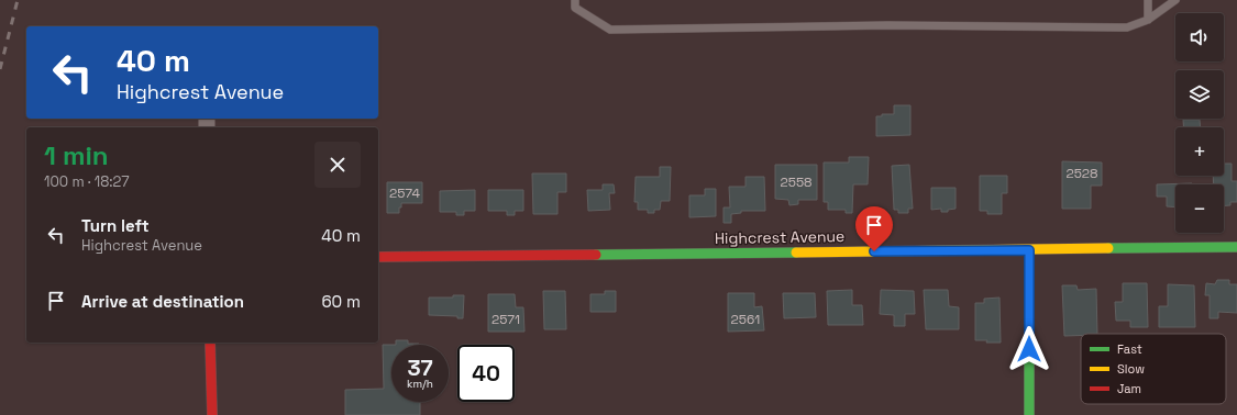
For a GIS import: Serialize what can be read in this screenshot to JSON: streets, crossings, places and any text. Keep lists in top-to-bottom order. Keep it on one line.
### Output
{"streets":{"street":["Highcrest Avenue"]},"house_numbers":["2528","2558","2574","2571","2561"],"legend":["Fast","Slow","Jam"],"page":{"map_buttons":["+","−"],"turn":["40 m","Highcrest Avenue"],"heading":["1 min","100 m · 18:27"],"list":[{"name":"Turn left","note":"Highcrest Avenue","value":"40 m"},{"name":"Arrive at destination","value":"60 m"}],"speed":"37 km/h","limit":"40"}}
